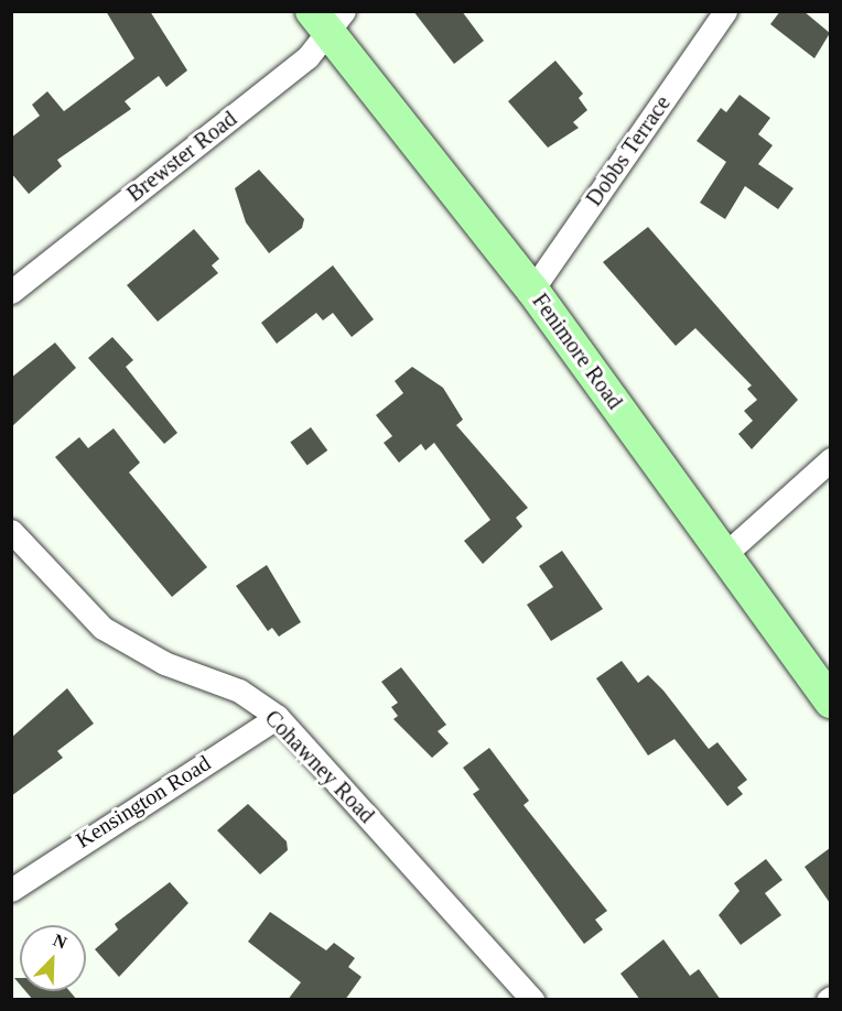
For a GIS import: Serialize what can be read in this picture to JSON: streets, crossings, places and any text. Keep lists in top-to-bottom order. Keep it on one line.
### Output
{"streets":{"main road":["Fenimore Road"],"street":["Dobbs Terrace","Brewster Road","Cohawney Road","Kensington Road"]},"crossings":[["Dobbs Terrace","Fenimore Road"],["Brewster Road","Fenimore Road"],["Cohawney Road","Kensington Road"]],"north":"top right"}
